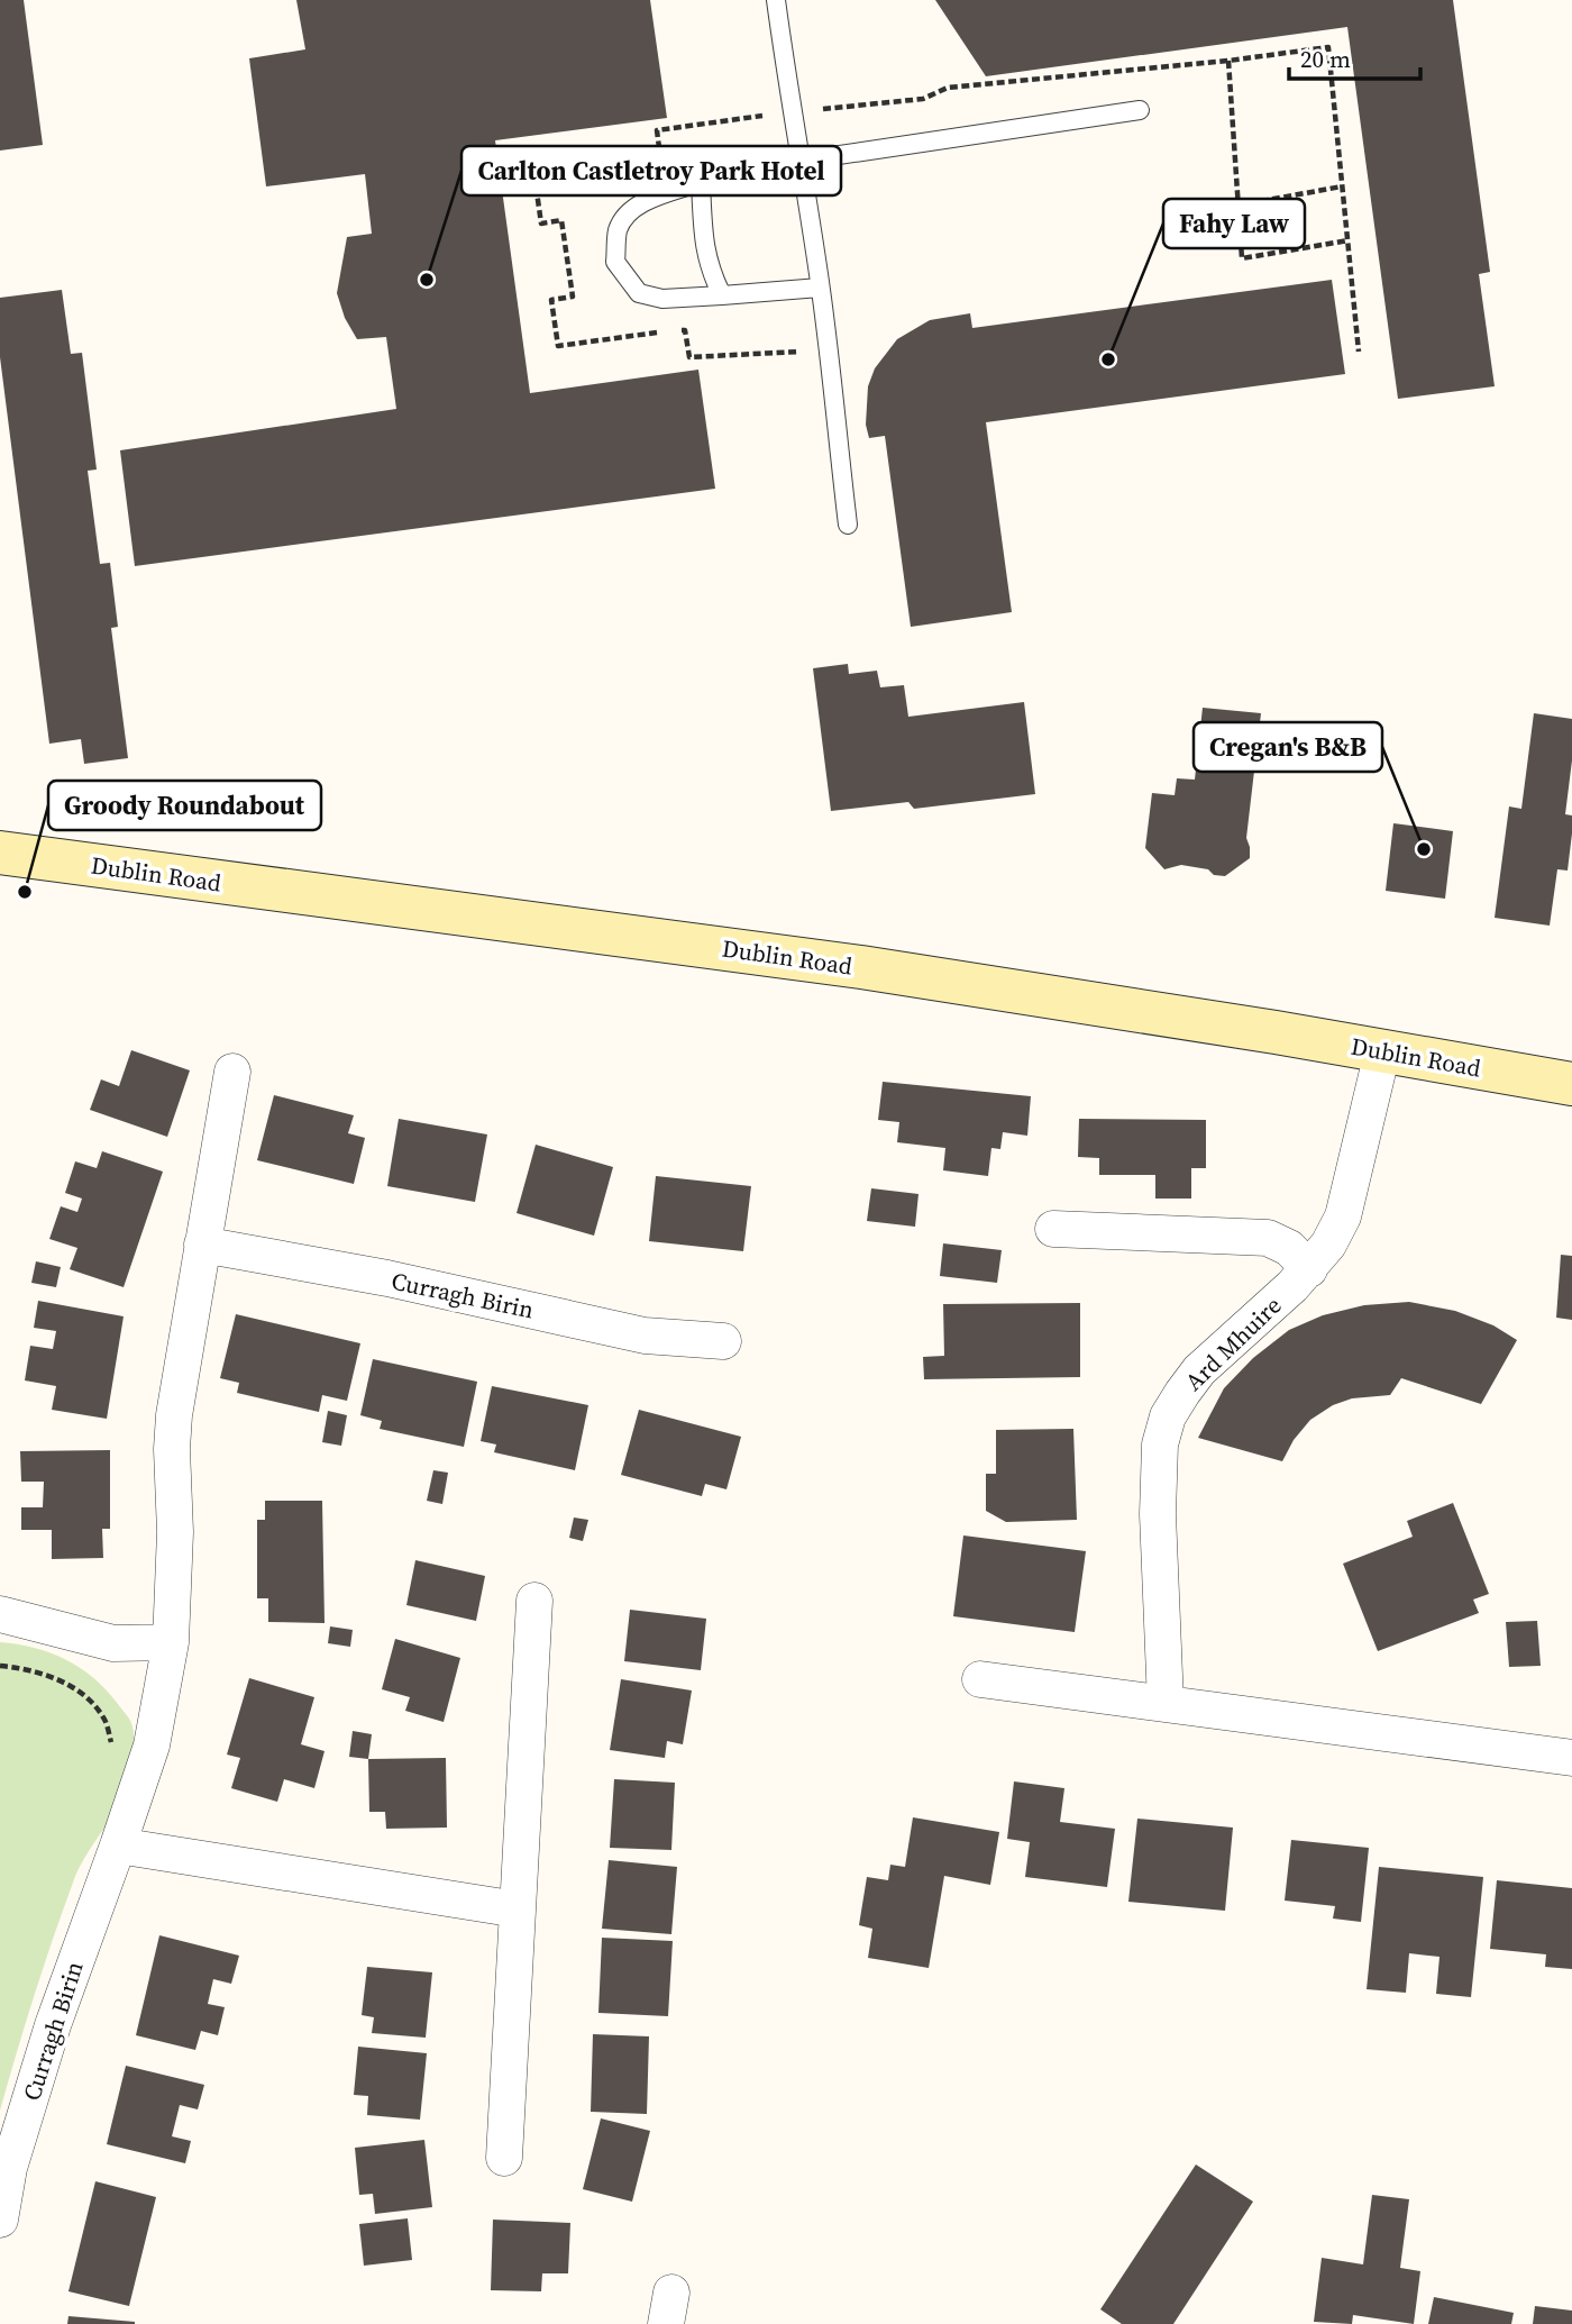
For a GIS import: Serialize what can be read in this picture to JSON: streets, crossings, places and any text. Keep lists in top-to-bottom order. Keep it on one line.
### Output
{"streets":{"main road":["Dublin Road"],"street":["Curragh Birin","Ard Mhuire"]},"crossings":[["Dublin Road","Ard Mhuire"]],"places":["Carlton Castletroy Park Hotel","Fahy Law","Cregan's B&B","Groody Roundabout"],"scale_bar":"20 m"}
